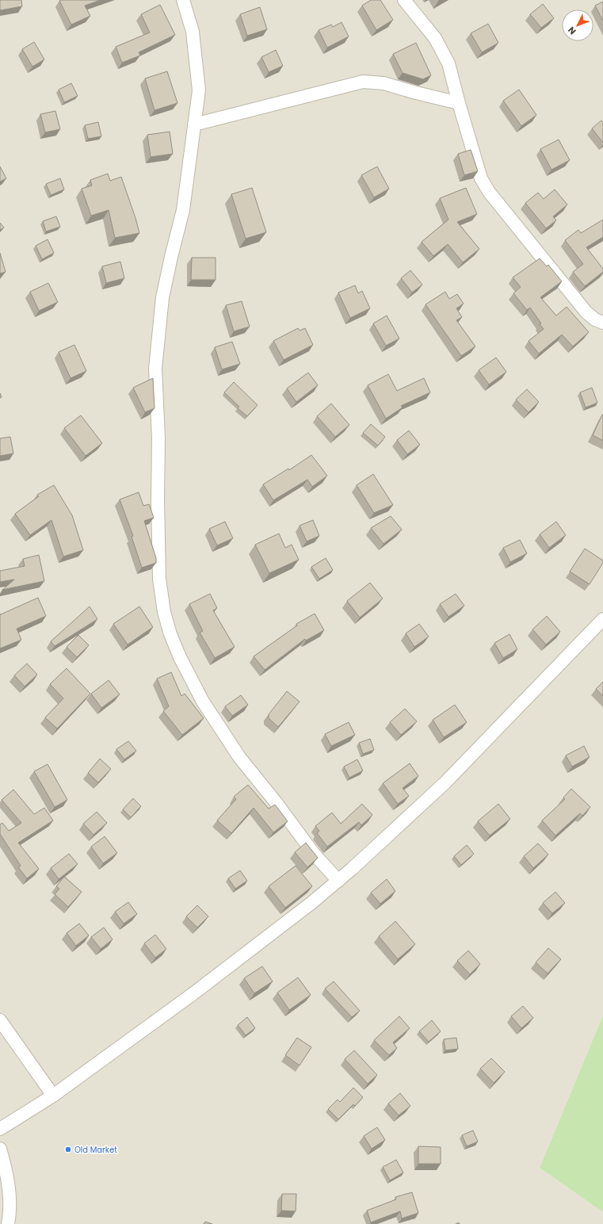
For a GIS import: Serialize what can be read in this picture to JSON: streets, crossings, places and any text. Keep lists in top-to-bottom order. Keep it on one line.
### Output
{"places":["Old Market"],"north":"bottom left"}
